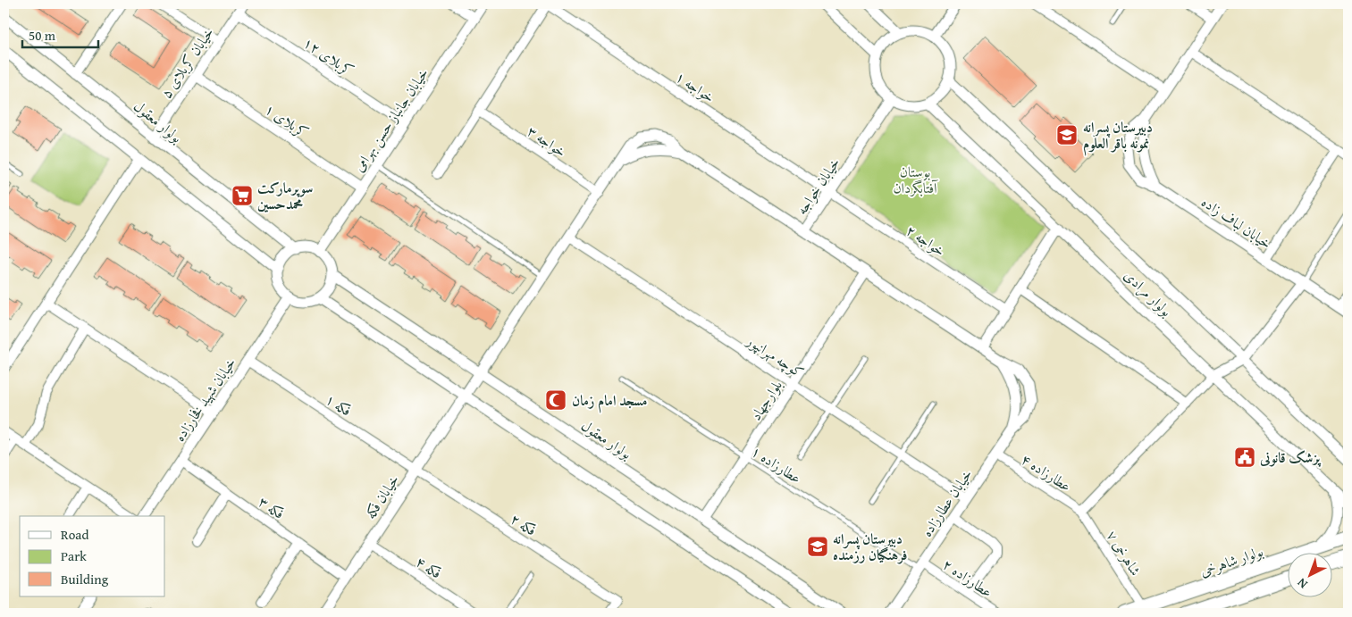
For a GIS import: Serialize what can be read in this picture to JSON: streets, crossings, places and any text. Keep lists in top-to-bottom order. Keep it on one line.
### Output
{"streets":{"main road":["بولوار شاهرخی"],"street":["کربلای ۱۲","خیابان کربلای ۵","خواجه ۱","خیابان جانباز حسن بهرامی","کربلای ۱","بولوار معقول","خواجه ۳","خیابان خواجه","خیابان لباف زاده","خواجه ۲","بولوار مرادی","کوچه مهرانپور","خیابان شهید فخارزاده","بلوارجهاد","فکه ۱","عطارزاده ۴","خیابان فکه","خیابان عطارزاده","فکه ۳","فکه ۲","شاهرخی ۷","فکه ۴","عطارزاده ۲"],"lane":["عطارزاده ۱"]},"crossings":[["کربلای ۱۲","خیابان کربلای ۵"],["کربلای ۱۲","خیابان جانباز حسن بهرامی"],["خیابان کربلای ۵","کربلای ۱"],["خیابان کربلای ۵","بولوار معقول"],["خواجه ۱","خیابان خواجه"],["خواجه ۱","خواجه ۲"],["خیابان جانباز حسن بهرامی","کربلای ۱"],["خیابان جانباز حسن بهرامی","بولوار معقول"],["خیابان جانباز حسن بهرامی","خیابان شهید فخارزاده"],["بولوار معقول","خیابان خواجه"],["بولوار معقول","خیابان شهید فخارزاده"],["بولوار معقول","بلوارجهاد"],["بولوار معقول","خیابان فکه"],["خواجه ۳","خیابان خواجه"],["خیابان خواجه","خواجه ۲"],["خیابان خواجه","بولوار مرادی"],["خیابان خواجه","کوچه مهرانپور"],["خیابان خواجه","خیابان فکه"],["خیابان خواجه","خیابان عطارزاده"],["کوچه مهرانپور","بلوارجهاد"],["کوچه مهرانپور","خیابان عطارزاده"],["خیابان شهید فخارزاده","فکه ۱"],["خیابان شهید فخارزاده","فکه ۳"],["بلوارجهاد","عطارزاده ۱"],["بلوارجهاد","خیابان عطارزاده"],["فکه ۱","خیابان فکه"],["فکه ۱","فکه ۲"],["عطارزاده ۱","خیابان عطارزاده"],["عطارزاده ۱","عطارزاده ۲"],["عطارزاده ۴","خیابان عطارزاده"],["عطارزاده ۴","شاهرخی ۷"],["خیابان فکه","فکه ۳"],["خیابان فکه","فکه ۲"],["خیابان فکه","فکه ۴"],["خیابان عطارزاده","عطارزاده ۲"],["شاهرخی ۷","بولوار شاهرخی"]],"parks":["بوستان آفتابگردان"],"places":{"school or university":["دبیرستان پسرانه نمونه باقر العلوم","دبیرستان پسرانه فرهنگیان رزمنده"],"supermarket":["سوپرمارکت محمدحسین"],"mosque":["مسجد امام زمان"],"public building":["پزشک قانونی"]},"legend":["Road","Park","Building"],"scale_bar":"50 m","north":"bottom left"}
